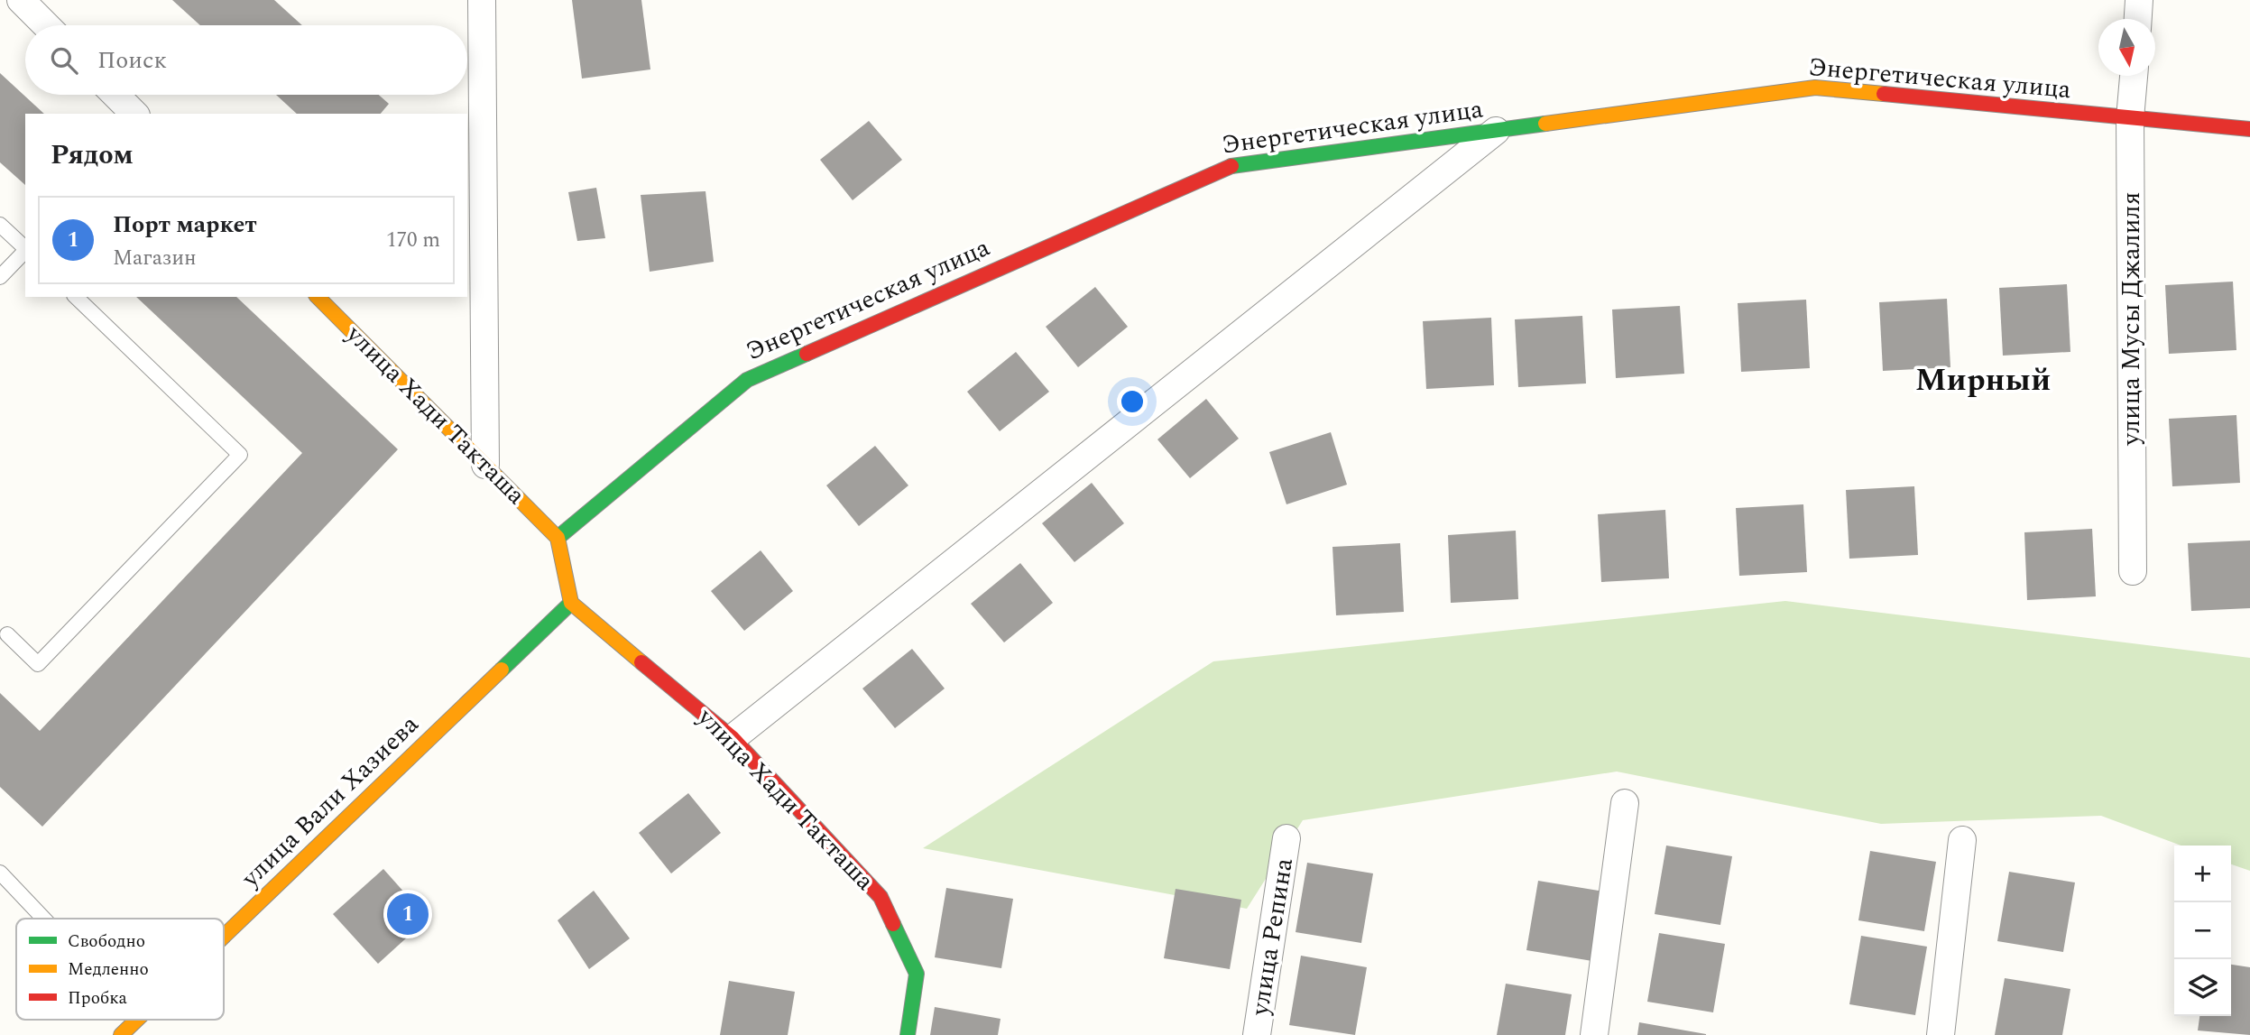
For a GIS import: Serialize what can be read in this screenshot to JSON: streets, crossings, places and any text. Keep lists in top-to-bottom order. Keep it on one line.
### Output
{"streets":{"street":["Энергетическая улица","улица Мусы Джалиля","улица Хади Такташа","улица Вали Хазиева","улица Репина"]},"crossings":[["Энергетическая улица","улица Мусы Джалиля"],["Энергетическая улица","улица Хади Такташа"],["улица Хади Такташа","улица Вали Хазиева"]],"districts":["Мирный"],"legend":["Свободно","Медленно","Пробка"],"north":"bottom","page":{"search":"Поиск","heading":"Рядом","list":[{"mark":"1","name":"Порт маркет","note":"Магазин","value":"170 m"}],"map_buttons":["+","−"],"pins":"1"}}
